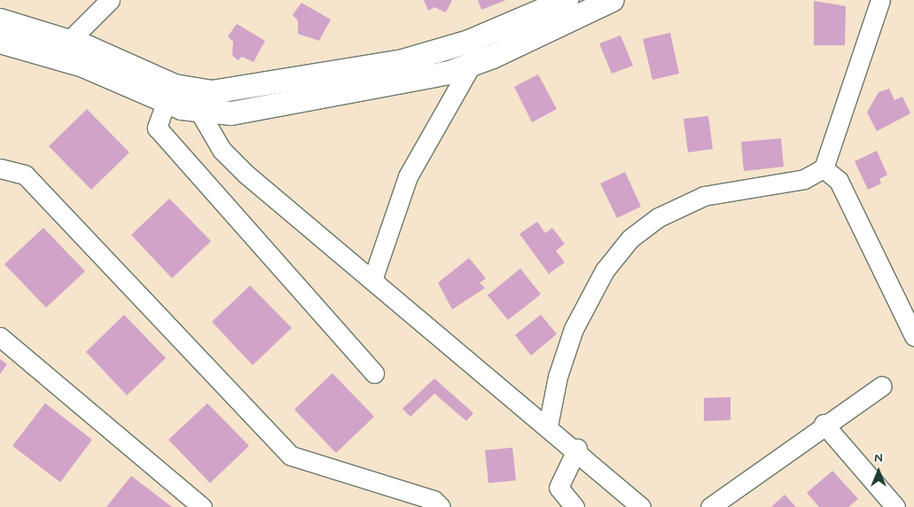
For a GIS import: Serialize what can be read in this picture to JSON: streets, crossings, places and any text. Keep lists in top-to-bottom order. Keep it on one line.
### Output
{"north":"top"}
